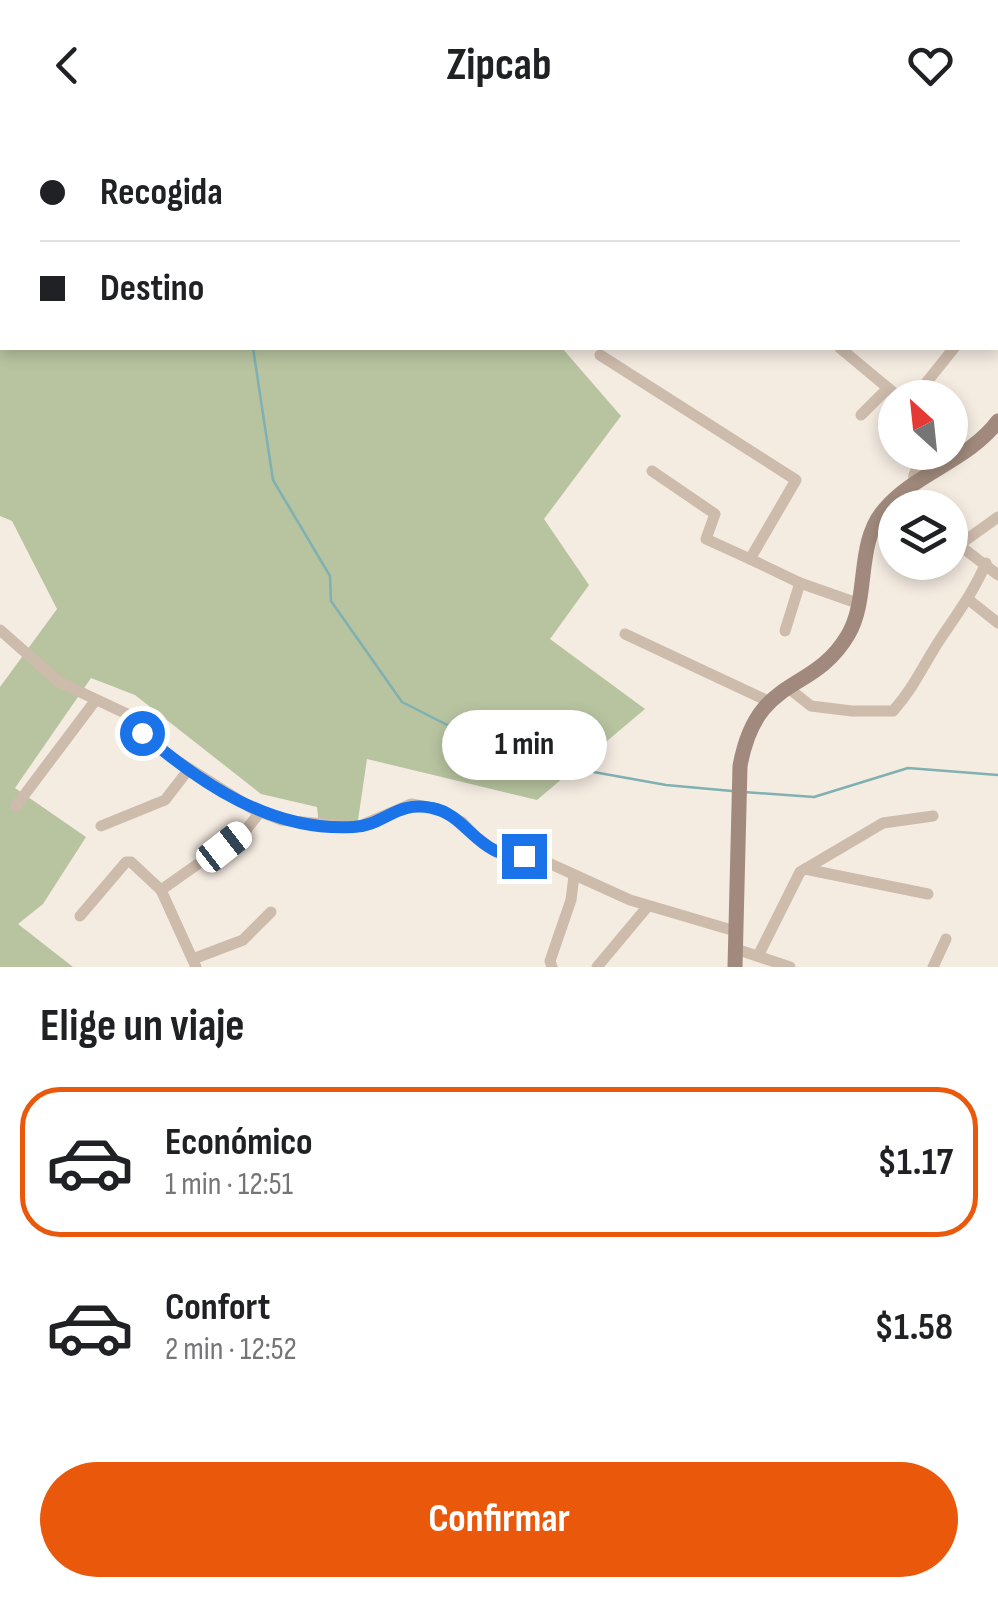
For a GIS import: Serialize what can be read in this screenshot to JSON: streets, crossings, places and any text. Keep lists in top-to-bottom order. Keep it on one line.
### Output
{"north":"top left","page":{"header":"Zipcab","banner":["Recogida","Destino"],"bubble":"1 min","heading":"Elige un viaje","list":[{"name":"Económico","note":"1 min · 12:51","value":"$1.17"},{"name":"Confort","note":"2 min · 12:52","value":"$1.58"}],"buttons":"Confirmar"}}
